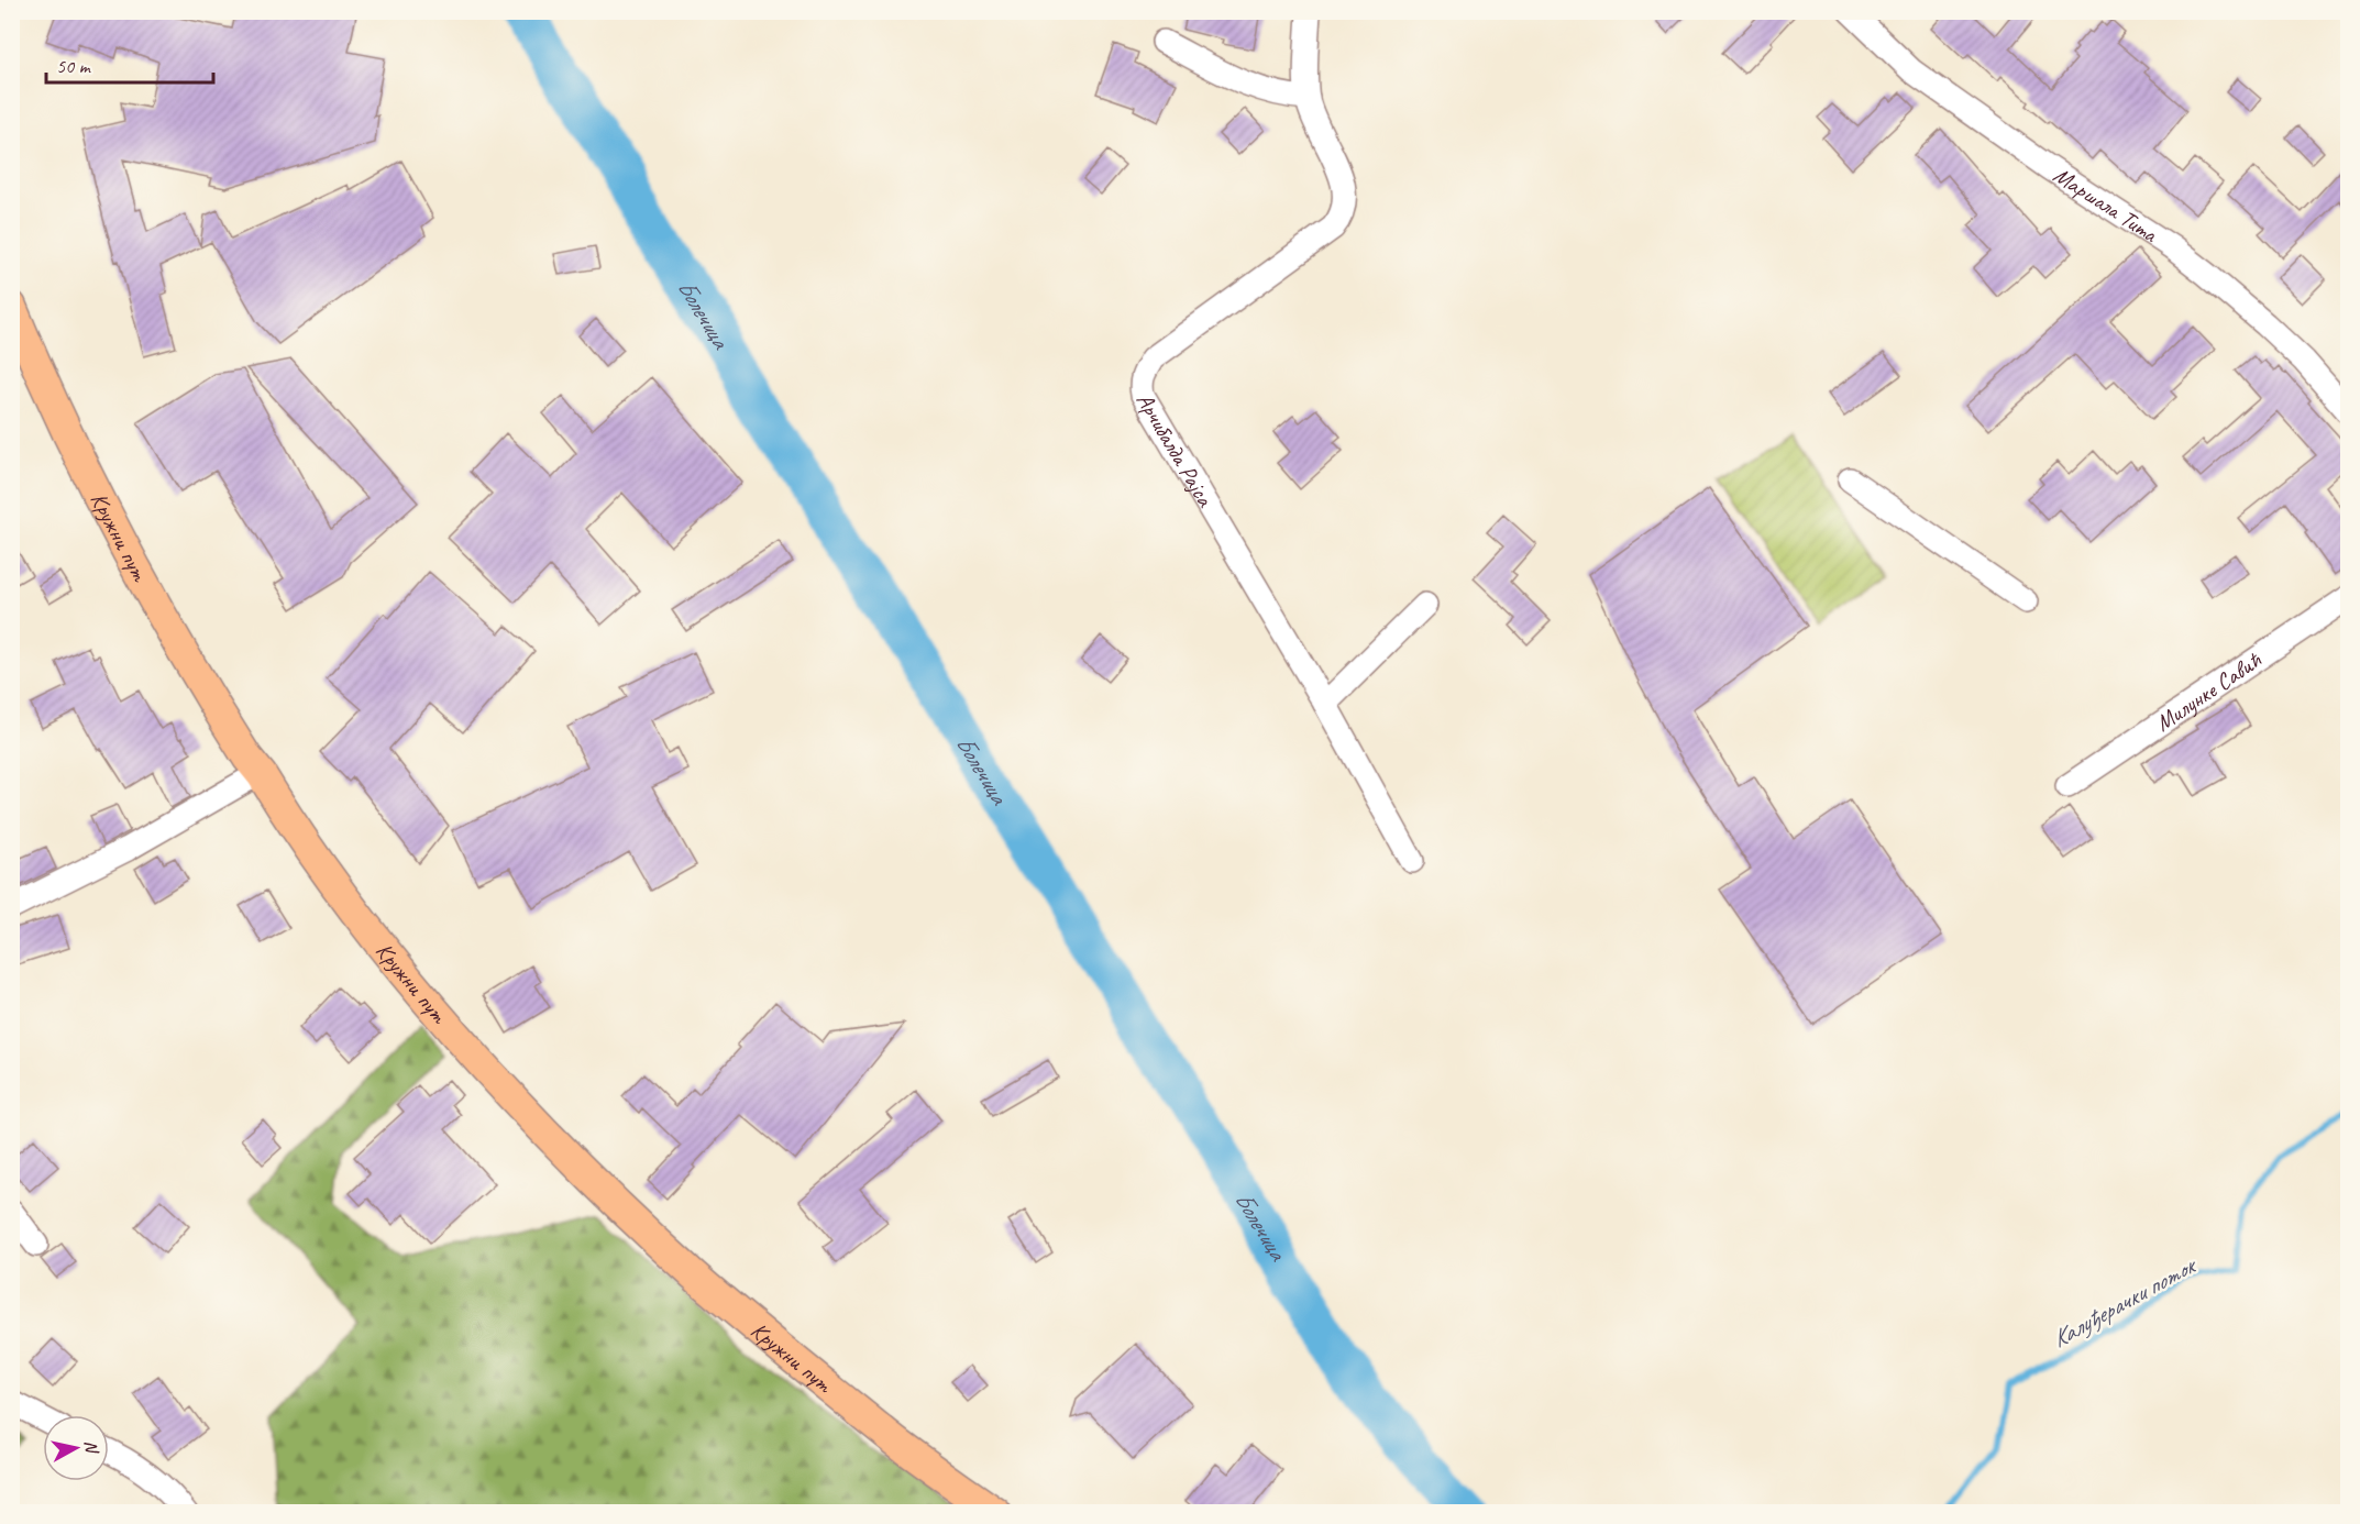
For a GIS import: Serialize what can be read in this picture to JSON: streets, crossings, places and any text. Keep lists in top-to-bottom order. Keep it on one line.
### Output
{"streets":{"main road":["Кружни пут"],"street":["Маршала Тита","Арчибалда Рајса","Милунке Савић"]},"water":["Болечица","Калуђерачки поток"],"scale_bar":"50 m","north":"right"}
